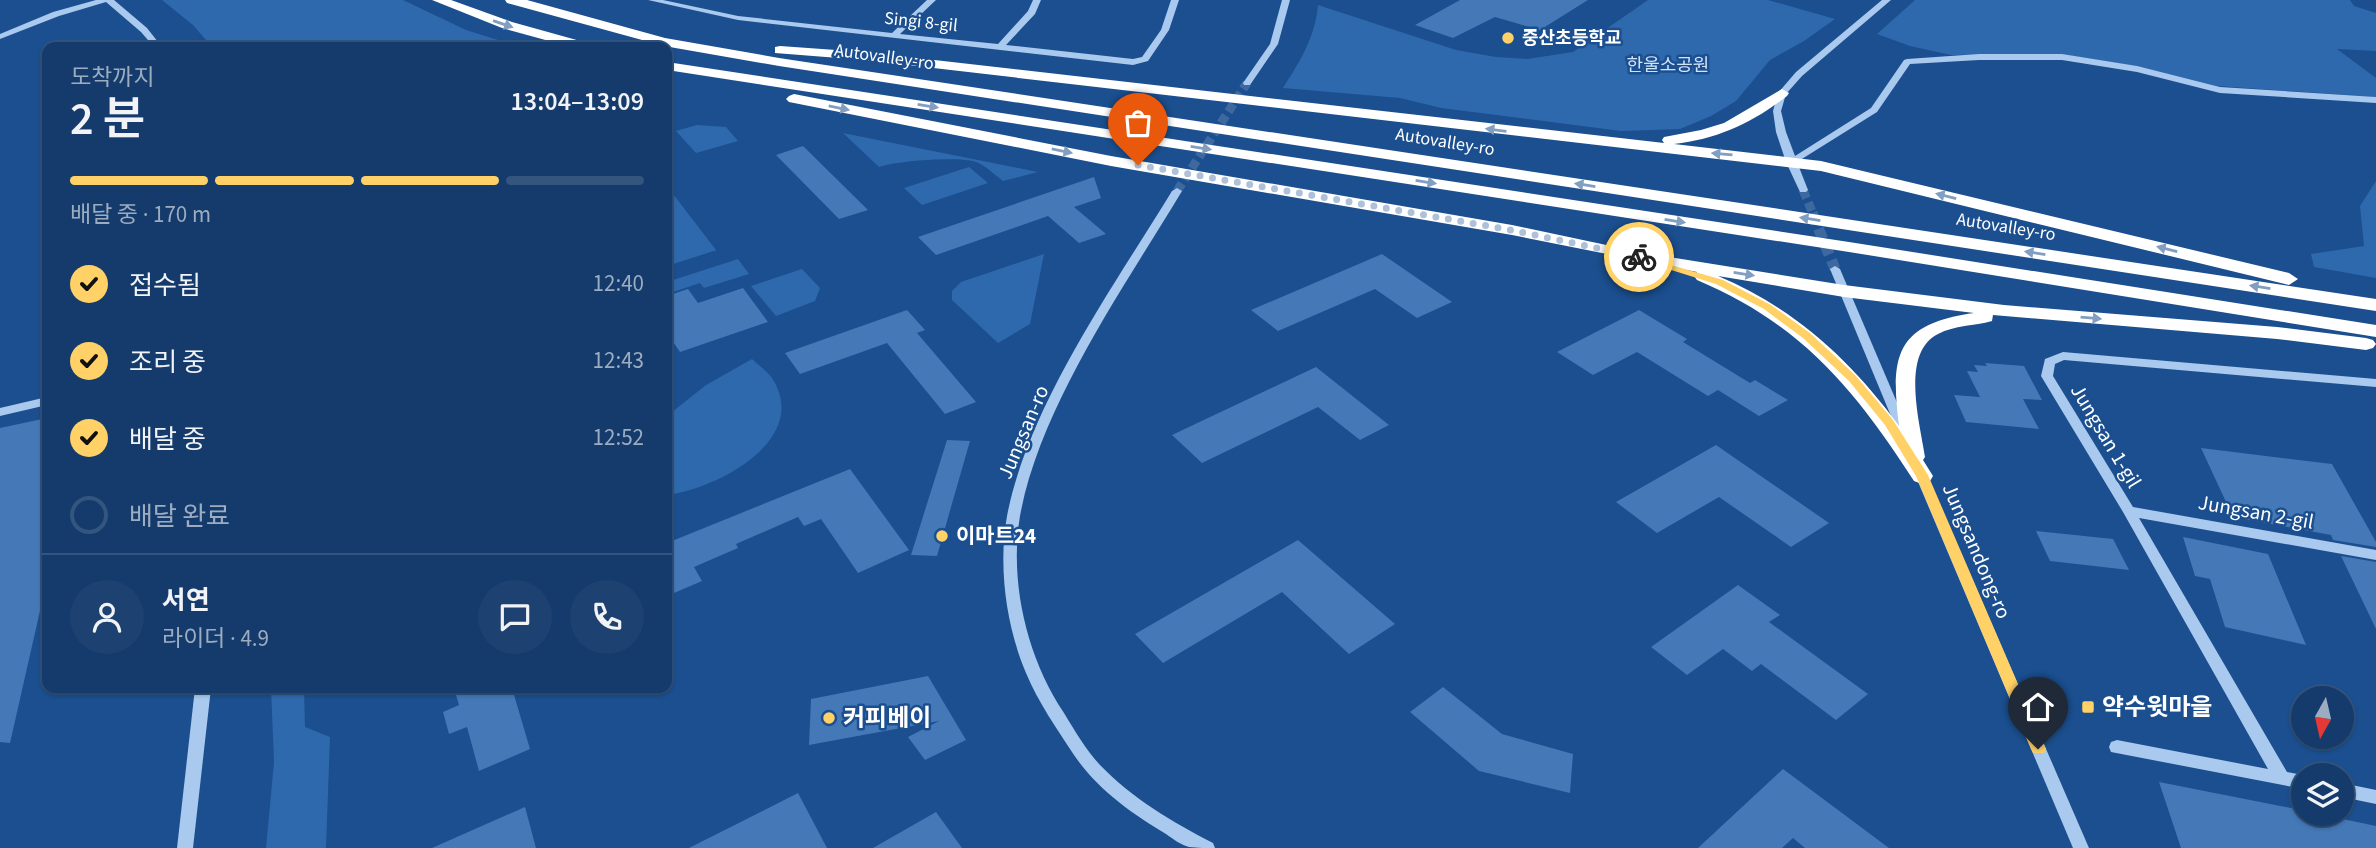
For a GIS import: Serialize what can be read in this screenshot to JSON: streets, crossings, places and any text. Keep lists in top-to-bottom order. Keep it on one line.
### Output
{"streets":{"highway":["Autovalley-ro"],"street":["Singi 8-gil","Jungsan-ro","Jungsan 1-gil","Jungsan 2-gil","Jungsandong-ro"]},"crossings":[["Jungsan 1-gil","Jungsan 2-gil"]],"parks":["한울소공원"],"places":{"other":["중산초등학교","이마트24","커피베이"],"transit":["약수윗마을"]},"north":"bottom","page":{"heading":["2 분","도착까지","13:04–13:09"],"panel":["서연","라이더 · 4.9"],"bar":"배달 중 · 170 m","list":[["접수됨","12:40"],["조리 중","12:43"],["배달 중","12:52"],"배달 완료"]}}
